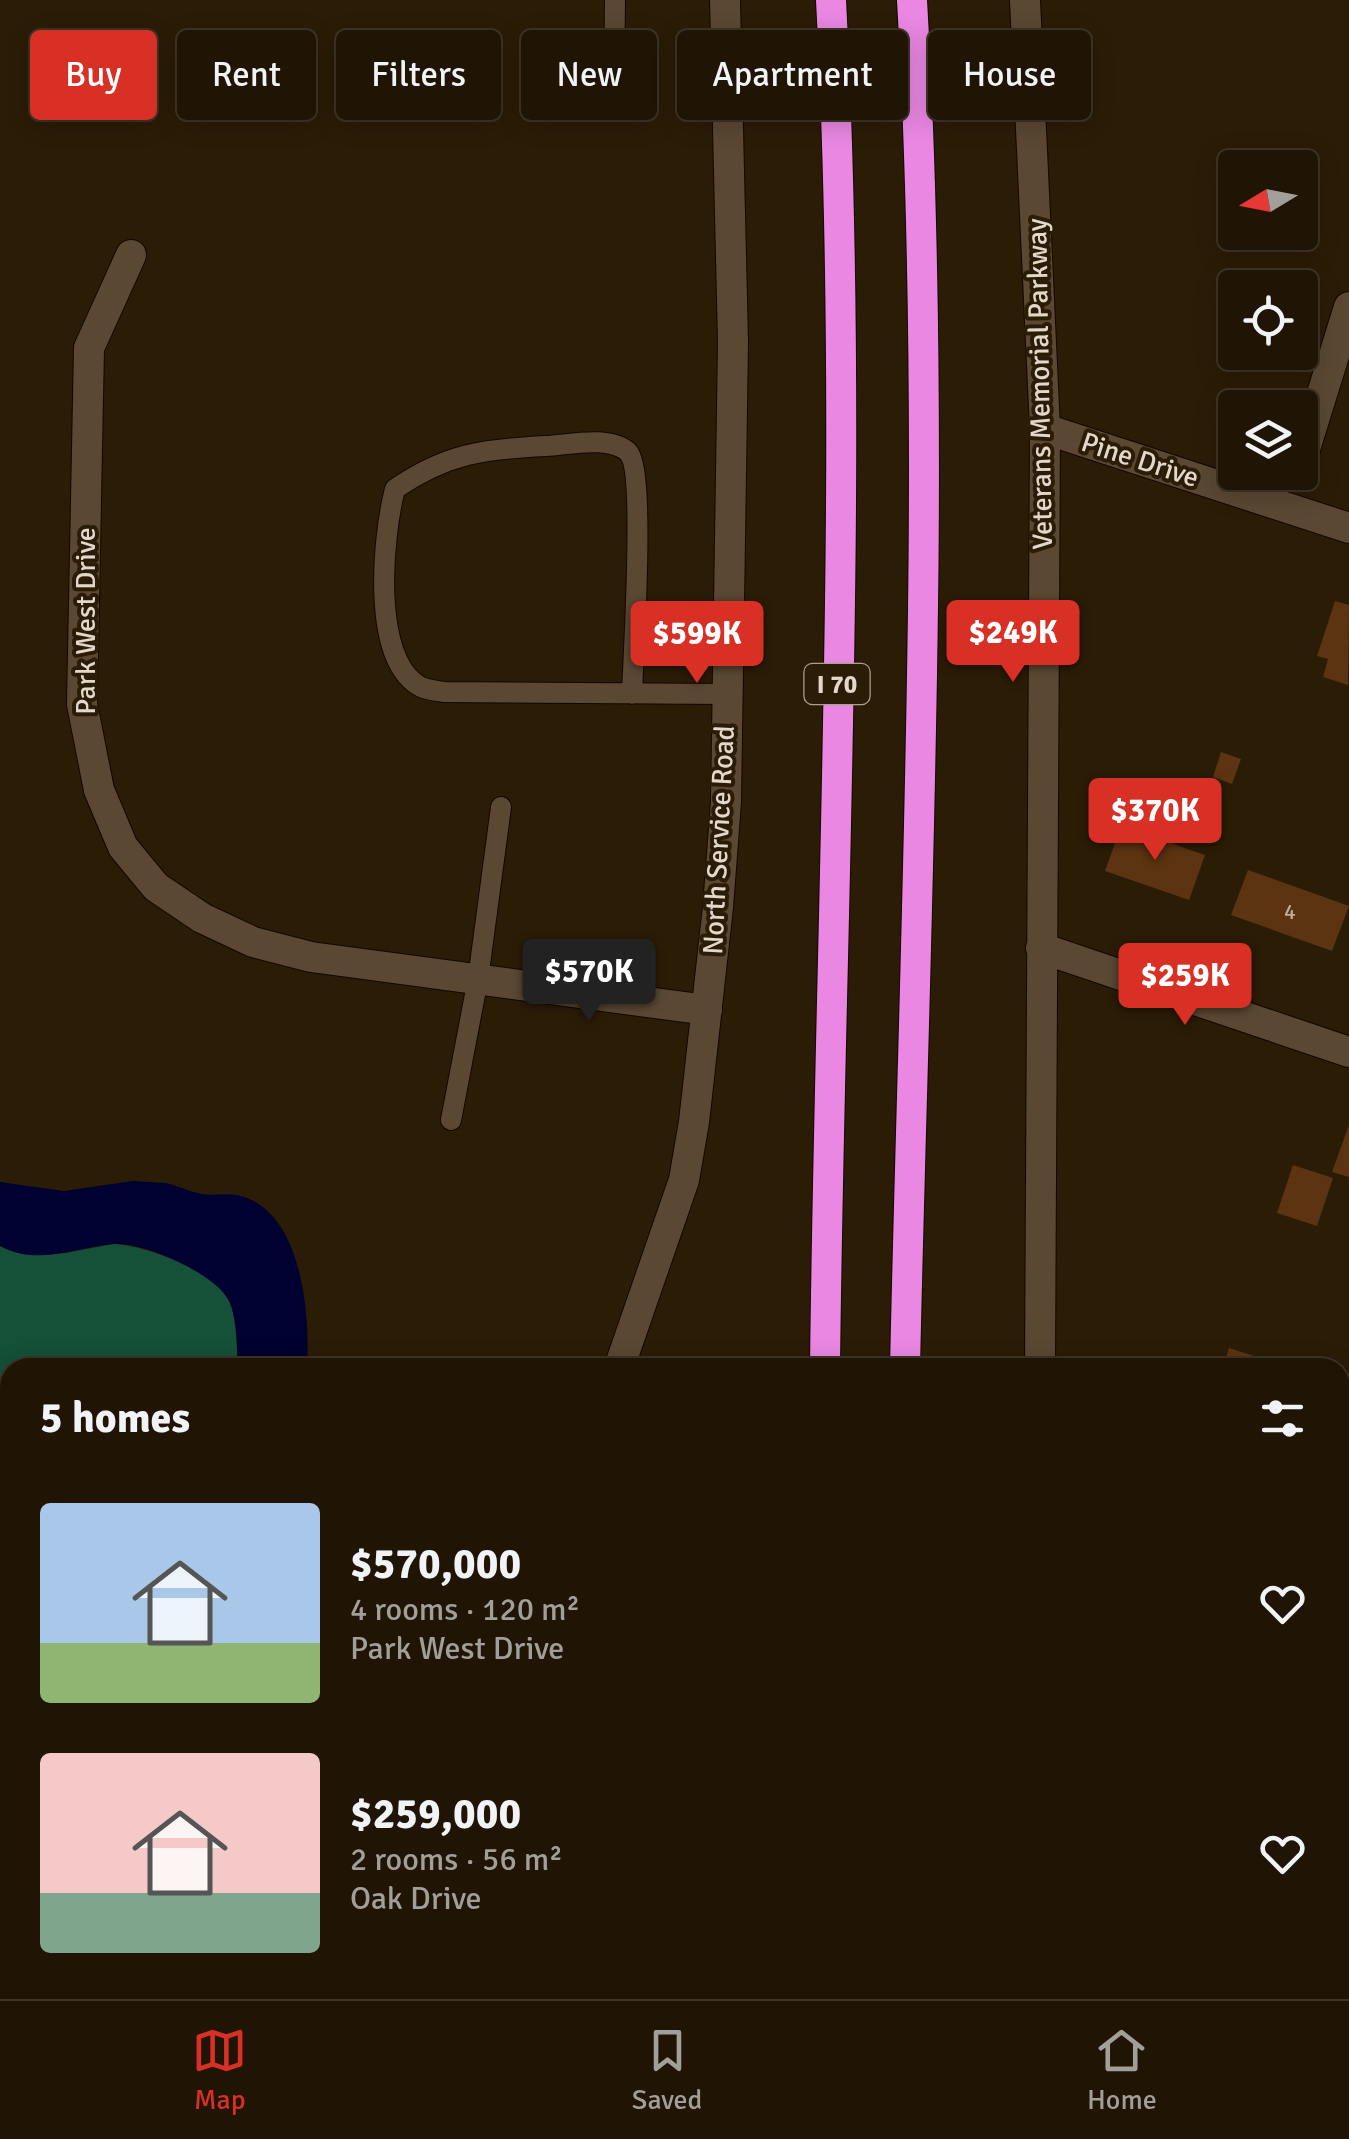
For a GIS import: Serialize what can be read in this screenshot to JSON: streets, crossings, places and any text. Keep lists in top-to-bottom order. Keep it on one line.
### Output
{"streets":{"highway":["I 70"],"street":["Veterans Memorial Parkway","Pine Drive","Park West Drive","North Service Road"]},"crossings":[["Veterans Memorial Parkway","Pine Drive"],["Park West Drive","North Service Road"]],"house_numbers":["4"],"north":"left","page":{"chip":["Buy","Rent","Filters","New","Apartment","House"],"price":["$249K","$599K","$370K","$570K","$259K"],"heading":"5 homes","list":[{"name":"$570,000","note":"4 rooms · 120 m² · Park West Drive"},{"name":"$259,000","note":"2 rooms · 56 m² · Oak Drive"}],"tabs":["Map","Saved","Home"]}}
